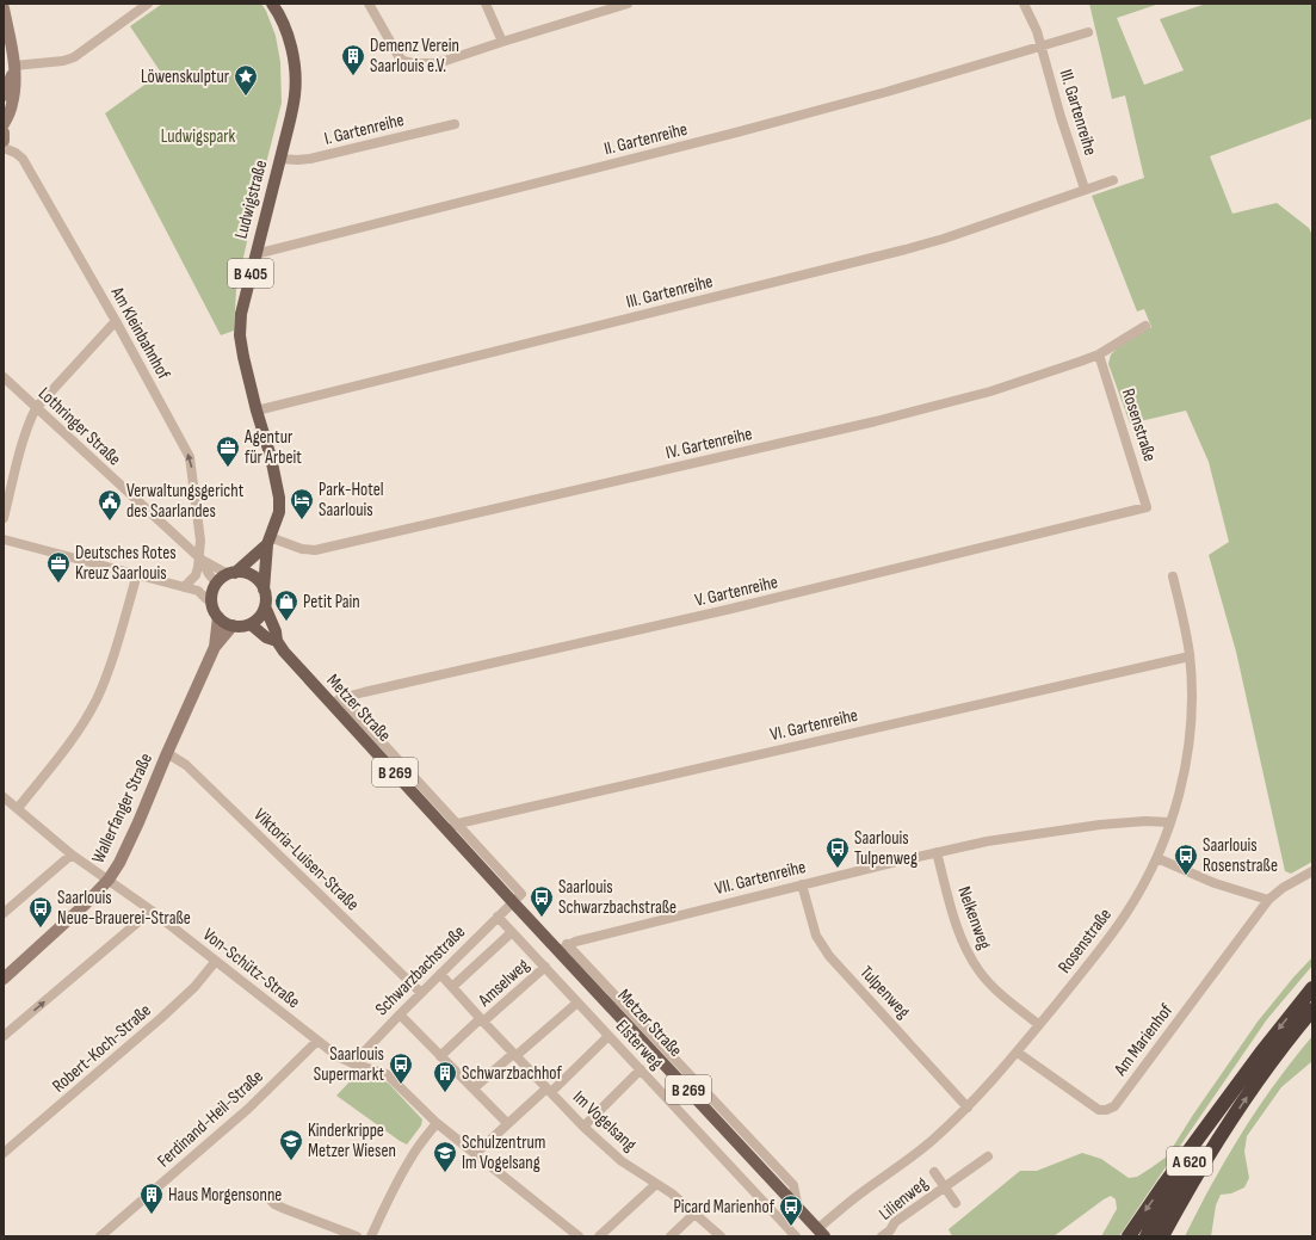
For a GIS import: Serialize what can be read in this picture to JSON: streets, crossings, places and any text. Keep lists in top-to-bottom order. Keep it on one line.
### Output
{"streets":{"highway":["A 620"],"main road":["Ludwigstraße","B 405","Metzer Straße","B 269","Wallerfanger Straße"],"street":["III. Gartenreihe","I. Gartenreihe","II. Gartenreihe","Am Kleinbahnhof","Rosenstraße","Lothringer Straße","IV. Gartenreihe","V. Gartenreihe","VI. Gartenreihe","Viktoria-Luisen-Straße","VII. Gartenreihe","Nelkenweg","Von-Schütz-Straße","Schwarzbachstraße","Amselweg","Tulpenweg","Am Marienhof","Elsterweg","Robert-Koch-Straße","Ferdinand-Heil-Straße","Im Vogelsang","Lilienweg"]},"crossings":[["III. Gartenreihe","II. Gartenreihe"],["III. Gartenreihe","Ludwigstraße"],["I. Gartenreihe","Ludwigstraße"],["II. Gartenreihe","Ludwigstraße"],["Ludwigstraße","Lothringer Straße"],["Ludwigstraße","IV. Gartenreihe"],["Ludwigstraße","Metzer Straße"],["Ludwigstraße","Wallerfanger Straße"],["Am Kleinbahnhof","Lothringer Straße"],["Rosenstraße","IV. Gartenreihe"],["Rosenstraße","V. Gartenreihe"],["Rosenstraße","Metzer Straße"],["Rosenstraße","VI. Gartenreihe"],["Rosenstraße","VII. Gartenreihe"],["Rosenstraße","Nelkenweg"],["Rosenstraße","Tulpenweg"],["Rosenstraße","Am Marienhof"],["Lothringer Straße","Metzer Straße"],["Lothringer Straße","Wallerfanger Straße"],["V. Gartenreihe","Metzer Straße"],["Metzer Straße","VI. Gartenreihe"],["Metzer Straße","Wallerfanger Straße"],["Metzer Straße","VII. Gartenreihe"],["Metzer Straße","Schwarzbachstraße"],["Wallerfanger Straße","Viktoria-Luisen-Straße"],["Wallerfanger Straße","Von-Schütz-Straße"],["Viktoria-Luisen-Straße","Schwarzbachstraße"],["VII. Gartenreihe","Nelkenweg"],["VII. Gartenreihe","Tulpenweg"],["Von-Schütz-Straße","Schwarzbachstraße"],["Von-Schütz-Straße","Robert-Koch-Straße"],["Von-Schütz-Straße","Ferdinand-Heil-Straße"],["Schwarzbachstraße","Elsterweg"],["Schwarzbachstraße","Im Vogelsang"],["Amselweg","Elsterweg"],["Amselweg","Im Vogelsang"]],"one_way":["Am Kleinbahnhof"],"parks":["Ludwigspark"],"places":{"building":["Demenz Verein Saarlouis e.V.","Schwarzbachhof","Haus Morgensonne"],"place":["Löwenskulptur"],"office":["Agentur für Arbeit","Deutsches Rotes Kreuz Saarlouis"],"hotel":["Park-Hotel Saarlouis"],"public building":["Verwaltungsgericht des Saarlandes"],"shop":["Petit Pain"],"bus stop":["Saarlouis Tulpenweg","Saarlouis Rosenstraße","Saarlouis Schwarzbachstraße","Saarlouis Neue-Brauerei-Straße","Saarlouis Supermarkt","Picard Marienhof"],"school or university":["Kinderkrippe Metzer Wiesen","Schulzentrum Im Vogelsang"]}}
